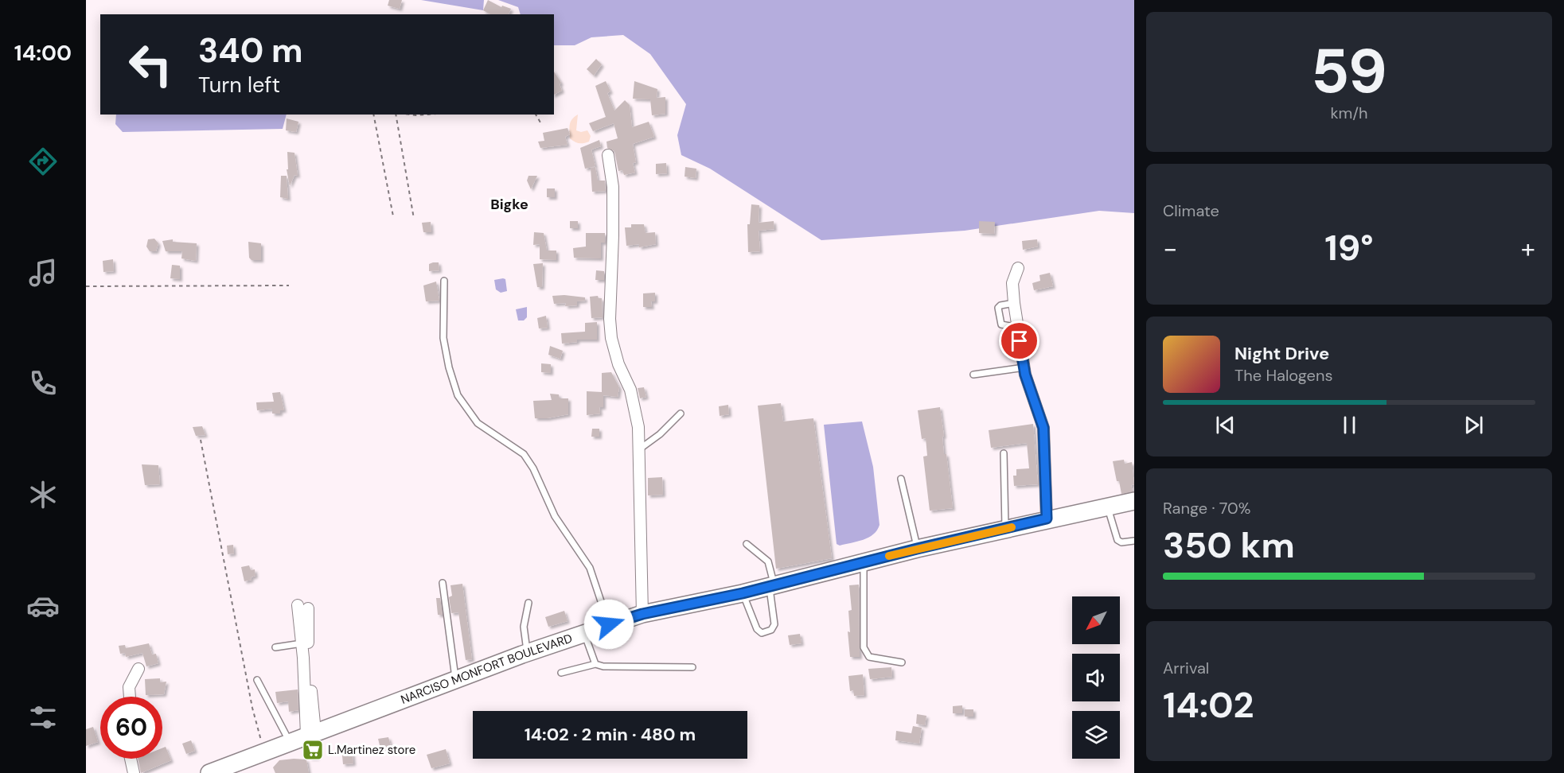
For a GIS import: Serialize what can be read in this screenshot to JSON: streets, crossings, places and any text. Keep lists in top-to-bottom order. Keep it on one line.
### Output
{"streets":{"main road":["NARCISO MONFORT BOULEVARD"]},"districts":["Bigke"],"places":{"supermarket":["L.Martinez store"]},"north":"bottom left","page":{"tabs":"14:00","tile":[["59","km/h"],"Climate",["Range · 70%","350 km"],["Arrival","14:02"]],"turn":["340 m","Turn left"],"heat":["−","19°","+"],"song":["Night Drive","The Halogens"],"limit":"60","trip":"14:02 · 2 min · 480 m"}}
